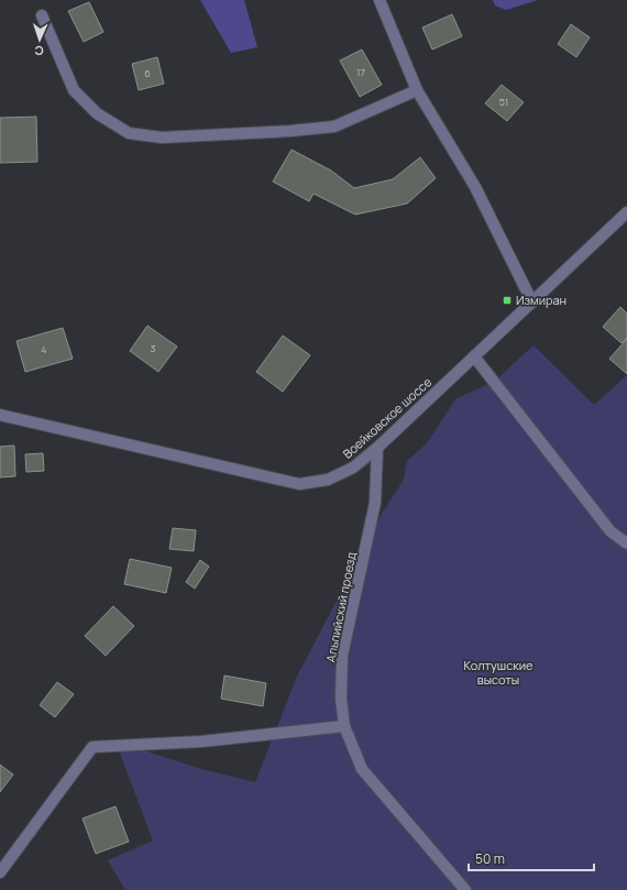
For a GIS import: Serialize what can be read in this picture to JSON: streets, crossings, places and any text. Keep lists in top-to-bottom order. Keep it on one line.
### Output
{"streets":{"street":["Воейковское шоссе","Альпийский проезд"]},"crossings":[["Воейковское шоссе","Альпийский проезд"]],"parks":["Колтушские высоты"],"places":{"transit":["Измиран"]},"house_numbers":["17","6","51","3","4"],"scale_bar":"50 m","north":"bottom"}
